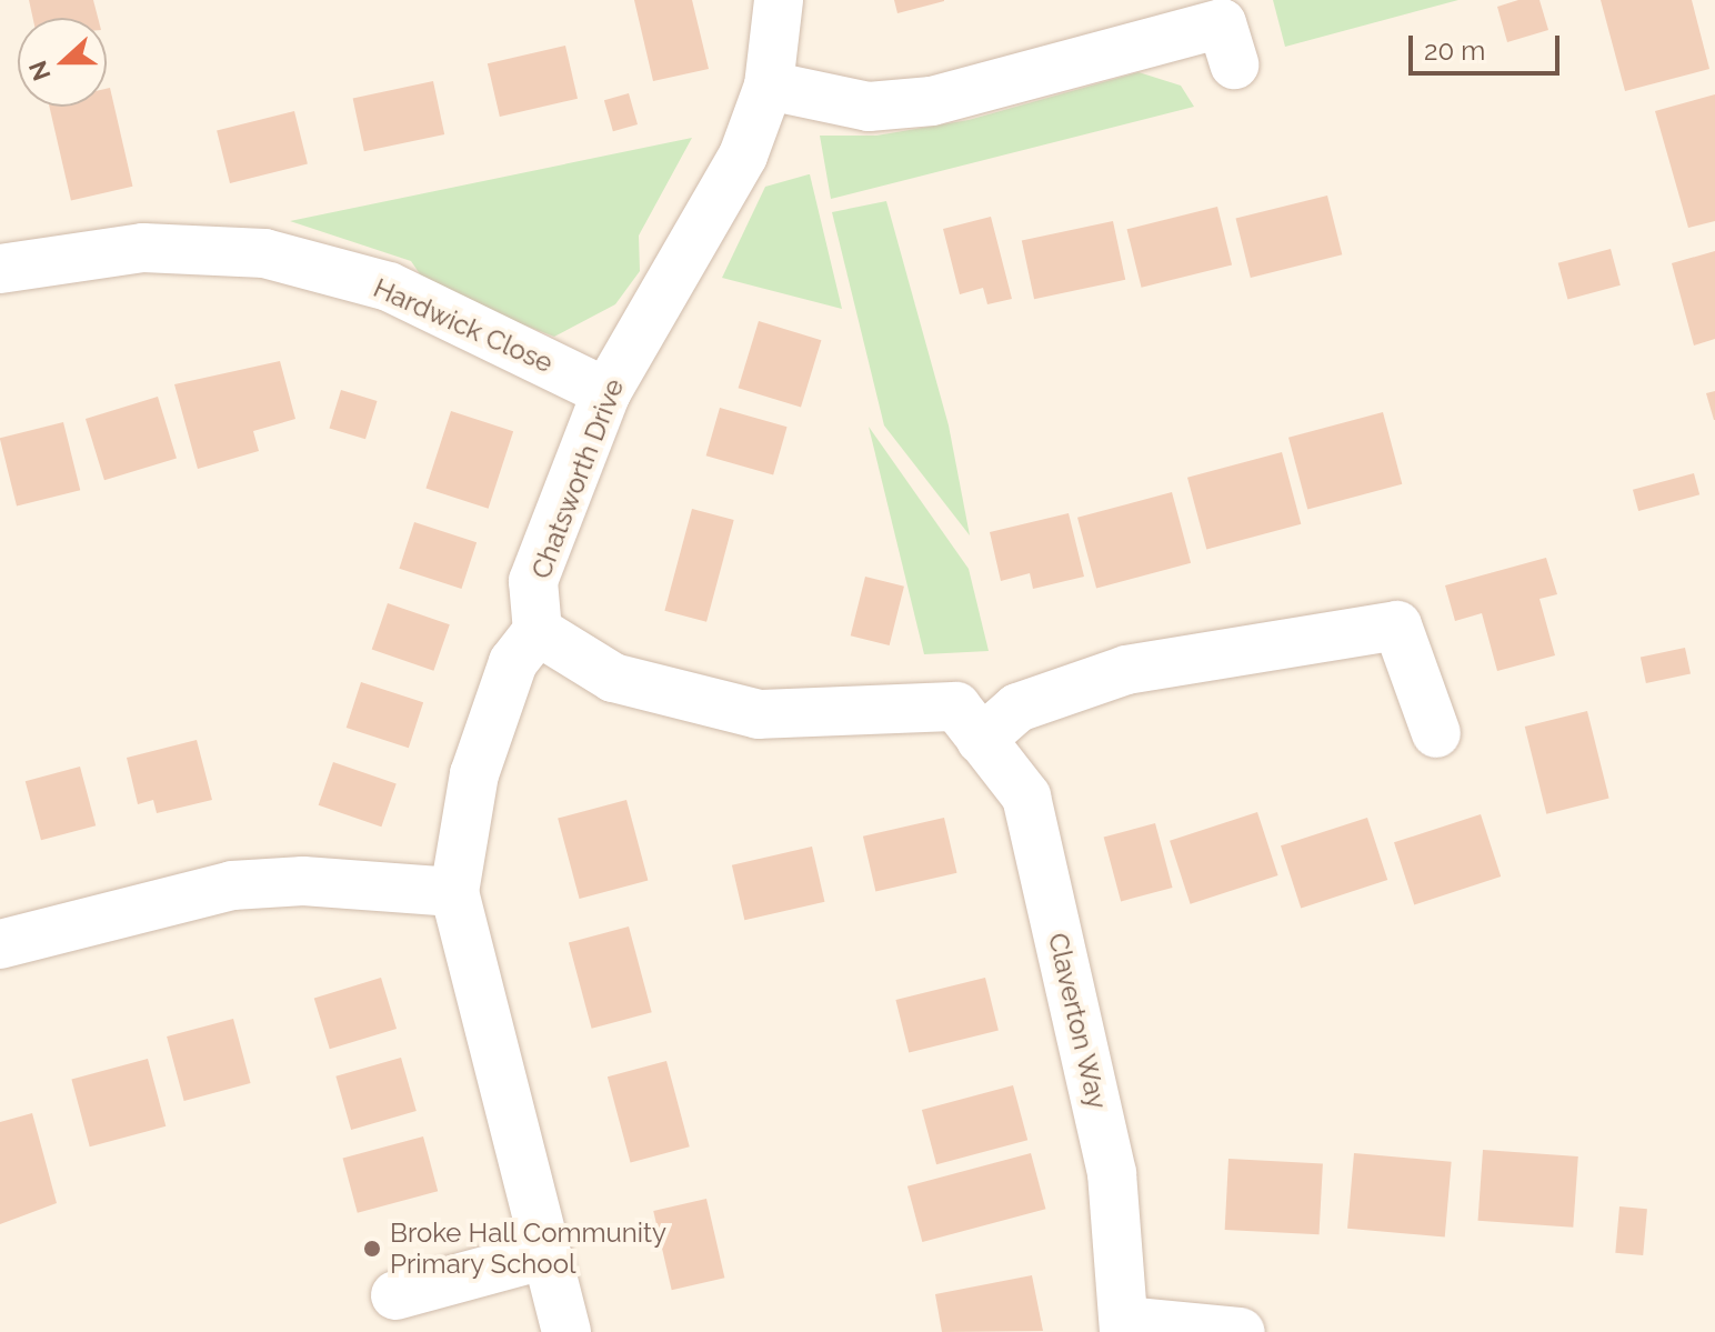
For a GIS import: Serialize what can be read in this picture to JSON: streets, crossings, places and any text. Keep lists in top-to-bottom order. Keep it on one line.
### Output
{"streets":{"street":["Hardwick Close","Chatsworth Drive","Claverton Way"]},"crossings":[["Hardwick Close","Chatsworth Drive"],["Chatsworth Drive","Claverton Way"]],"places":["Broke Hall Community Primary School"],"scale_bar":"20 m","north":"left"}
